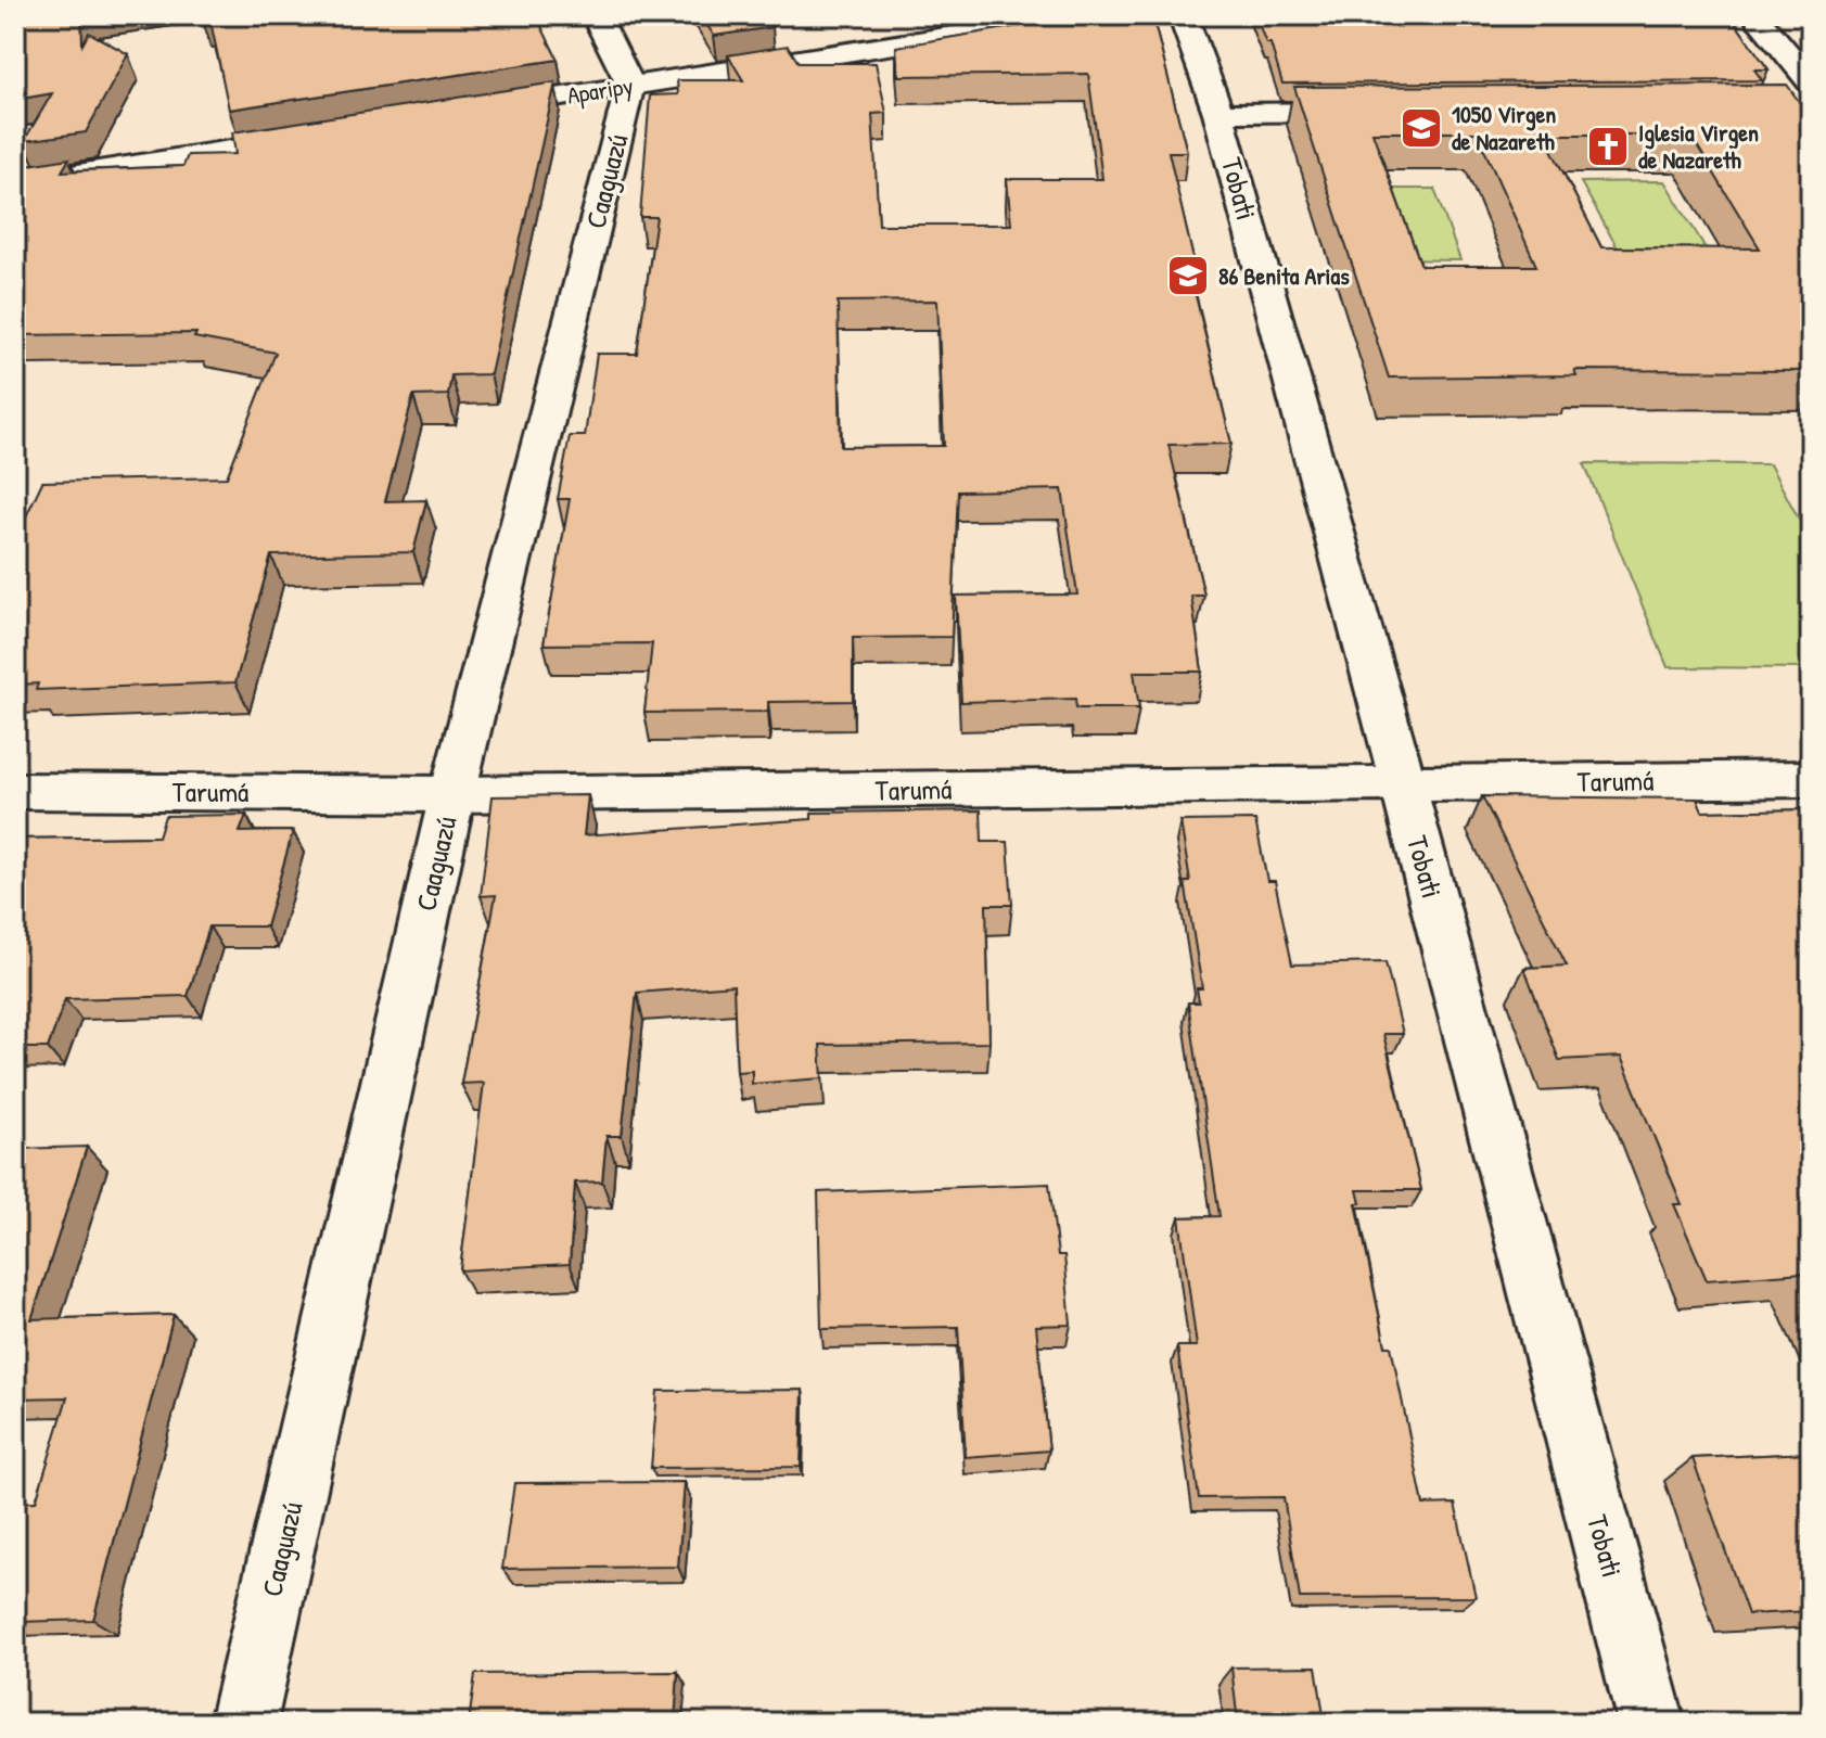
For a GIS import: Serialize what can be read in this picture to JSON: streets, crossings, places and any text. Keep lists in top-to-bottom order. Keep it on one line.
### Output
{"streets":{"street":["Aparipy","Caaguazú","Tobati","Tarumá"]},"crossings":[["Aparipy","Caaguazú"],["Caaguazú","Tarumá"],["Tobati","Tarumá"]],"places":{"school or university":["1050 Virgen de Nazareth","86 Benita Arias"],"church":["Iglesia Virgen de Nazareth"]}}
